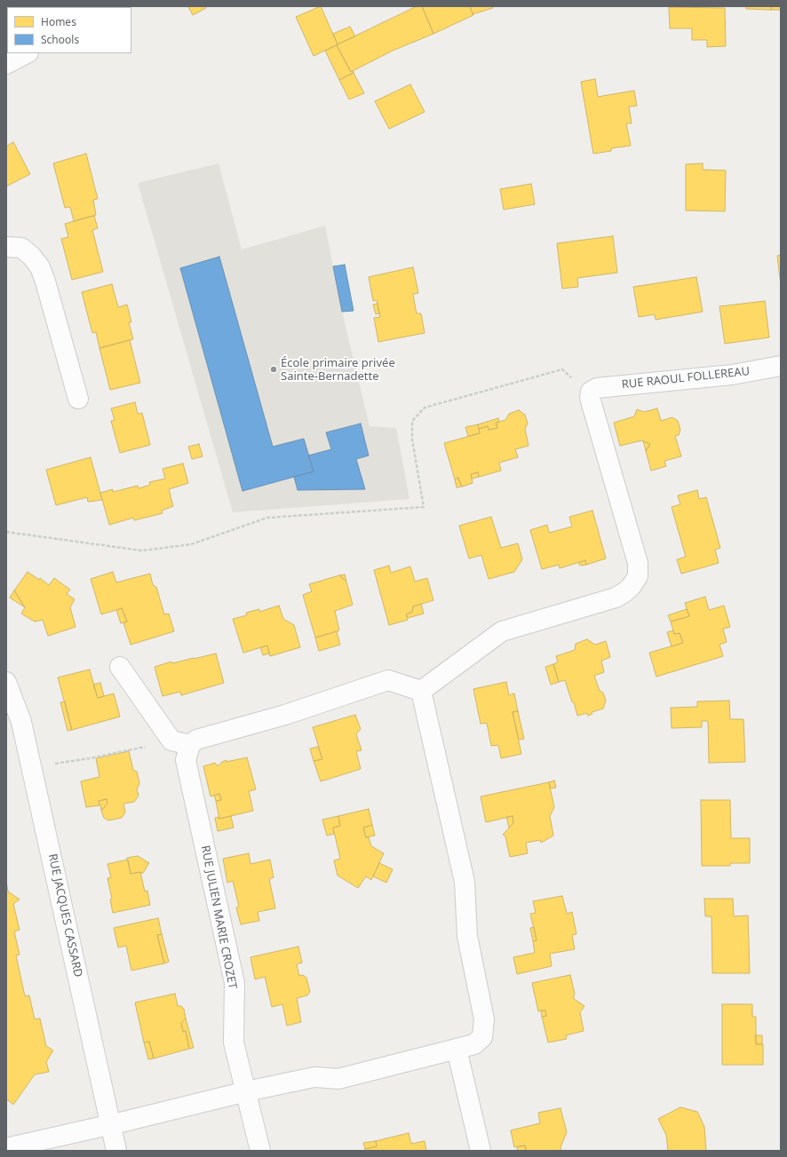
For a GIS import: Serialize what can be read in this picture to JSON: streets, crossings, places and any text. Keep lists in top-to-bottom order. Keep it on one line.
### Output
{"streets":{"street":["RUE RAOUL FOLLEREAU","RUE JACQUES CASSARD","RUE JULIEN MARIE CROZET"]},"places":["École primaire privée Sainte-Bernadette"],"legend":["Homes","Schools"]}
